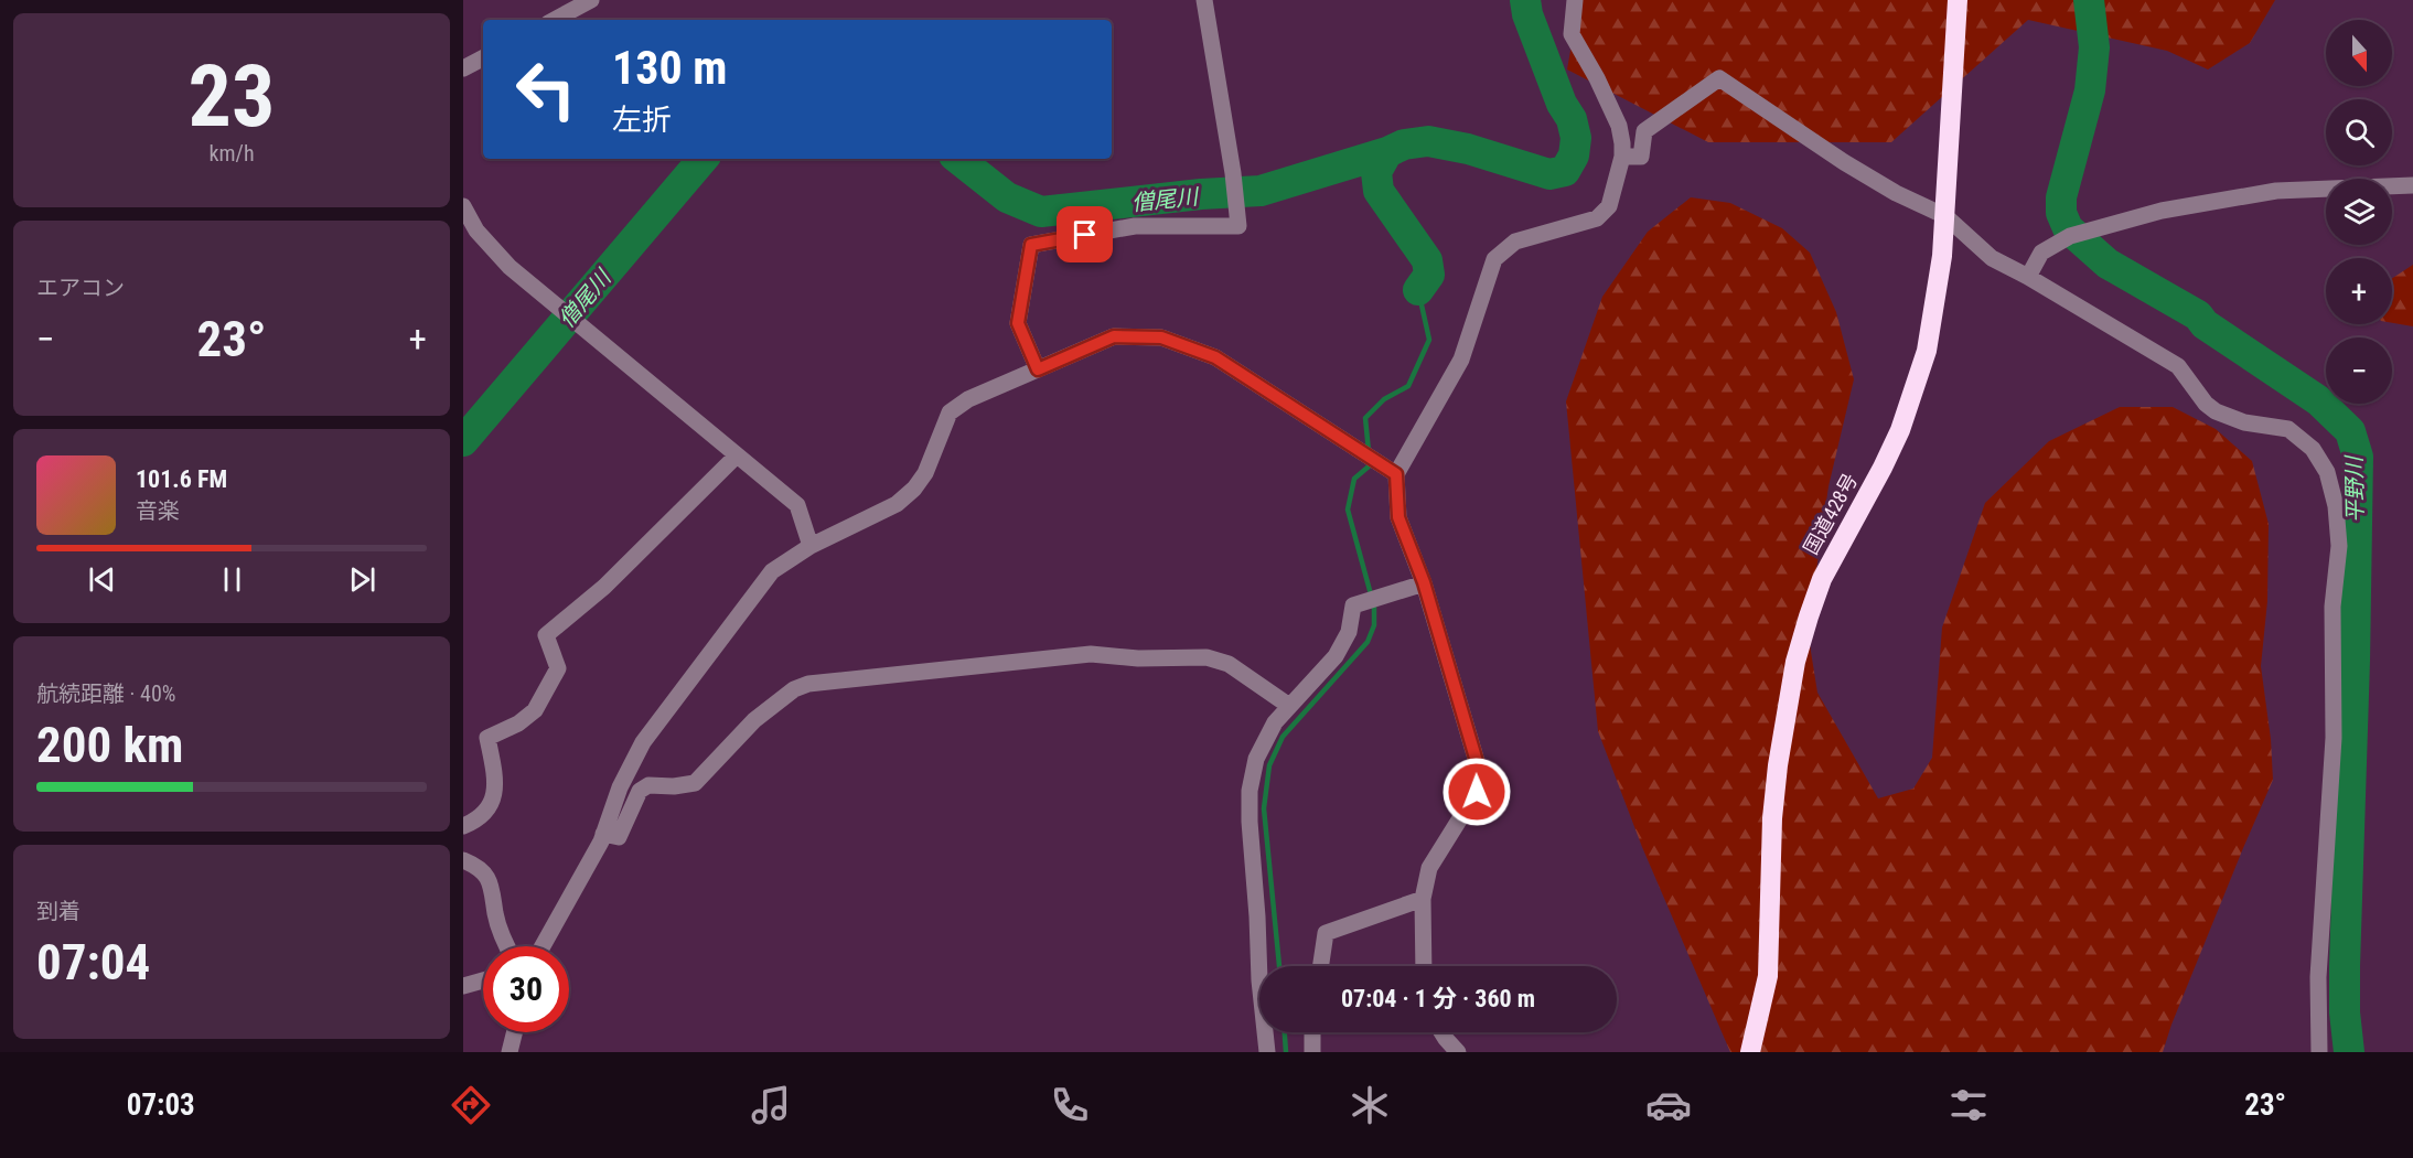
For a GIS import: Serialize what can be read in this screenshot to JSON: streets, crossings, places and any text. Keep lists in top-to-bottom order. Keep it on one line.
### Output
{"streets":{"highway":["国道428号"]},"water":["僧尾川","平野川"],"north":"bottom","page":{"tile":[["23","km/h"],"エアコン",["航続距離 · 40%","200 km"],["到着","07:04"]],"map_buttons":["+","−"],"turn":["130 m","左折"],"heat":["−","23°","+"],"song":["101.6 FM","音楽"],"limit":"30","trip":"07:04 · 1 分 · 360 m","tabs":["07:03","23°"]}}
